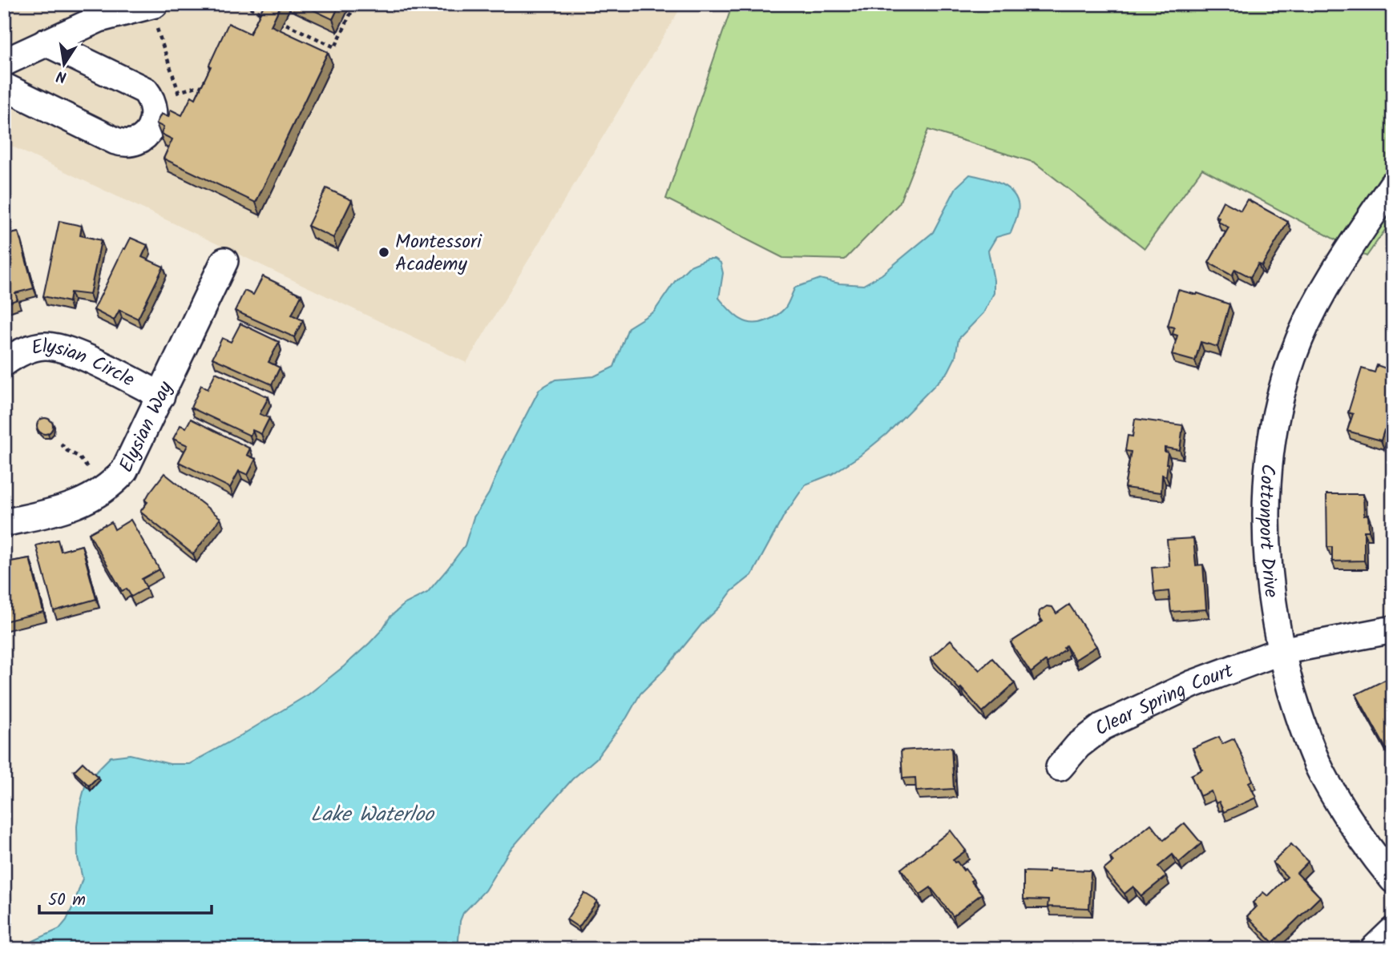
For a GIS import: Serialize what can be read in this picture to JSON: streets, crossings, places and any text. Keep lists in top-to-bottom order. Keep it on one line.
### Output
{"streets":{"street":["Elysian Circle","Elysian Way","Cottonport Drive","Clear Spring Court"]},"crossings":[["Elysian Circle","Elysian Way"],["Cottonport Drive","Clear Spring Court"]],"water":["Lake Waterloo"],"places":["Montessori Academy"],"scale_bar":"50 m","north":"bottom"}
